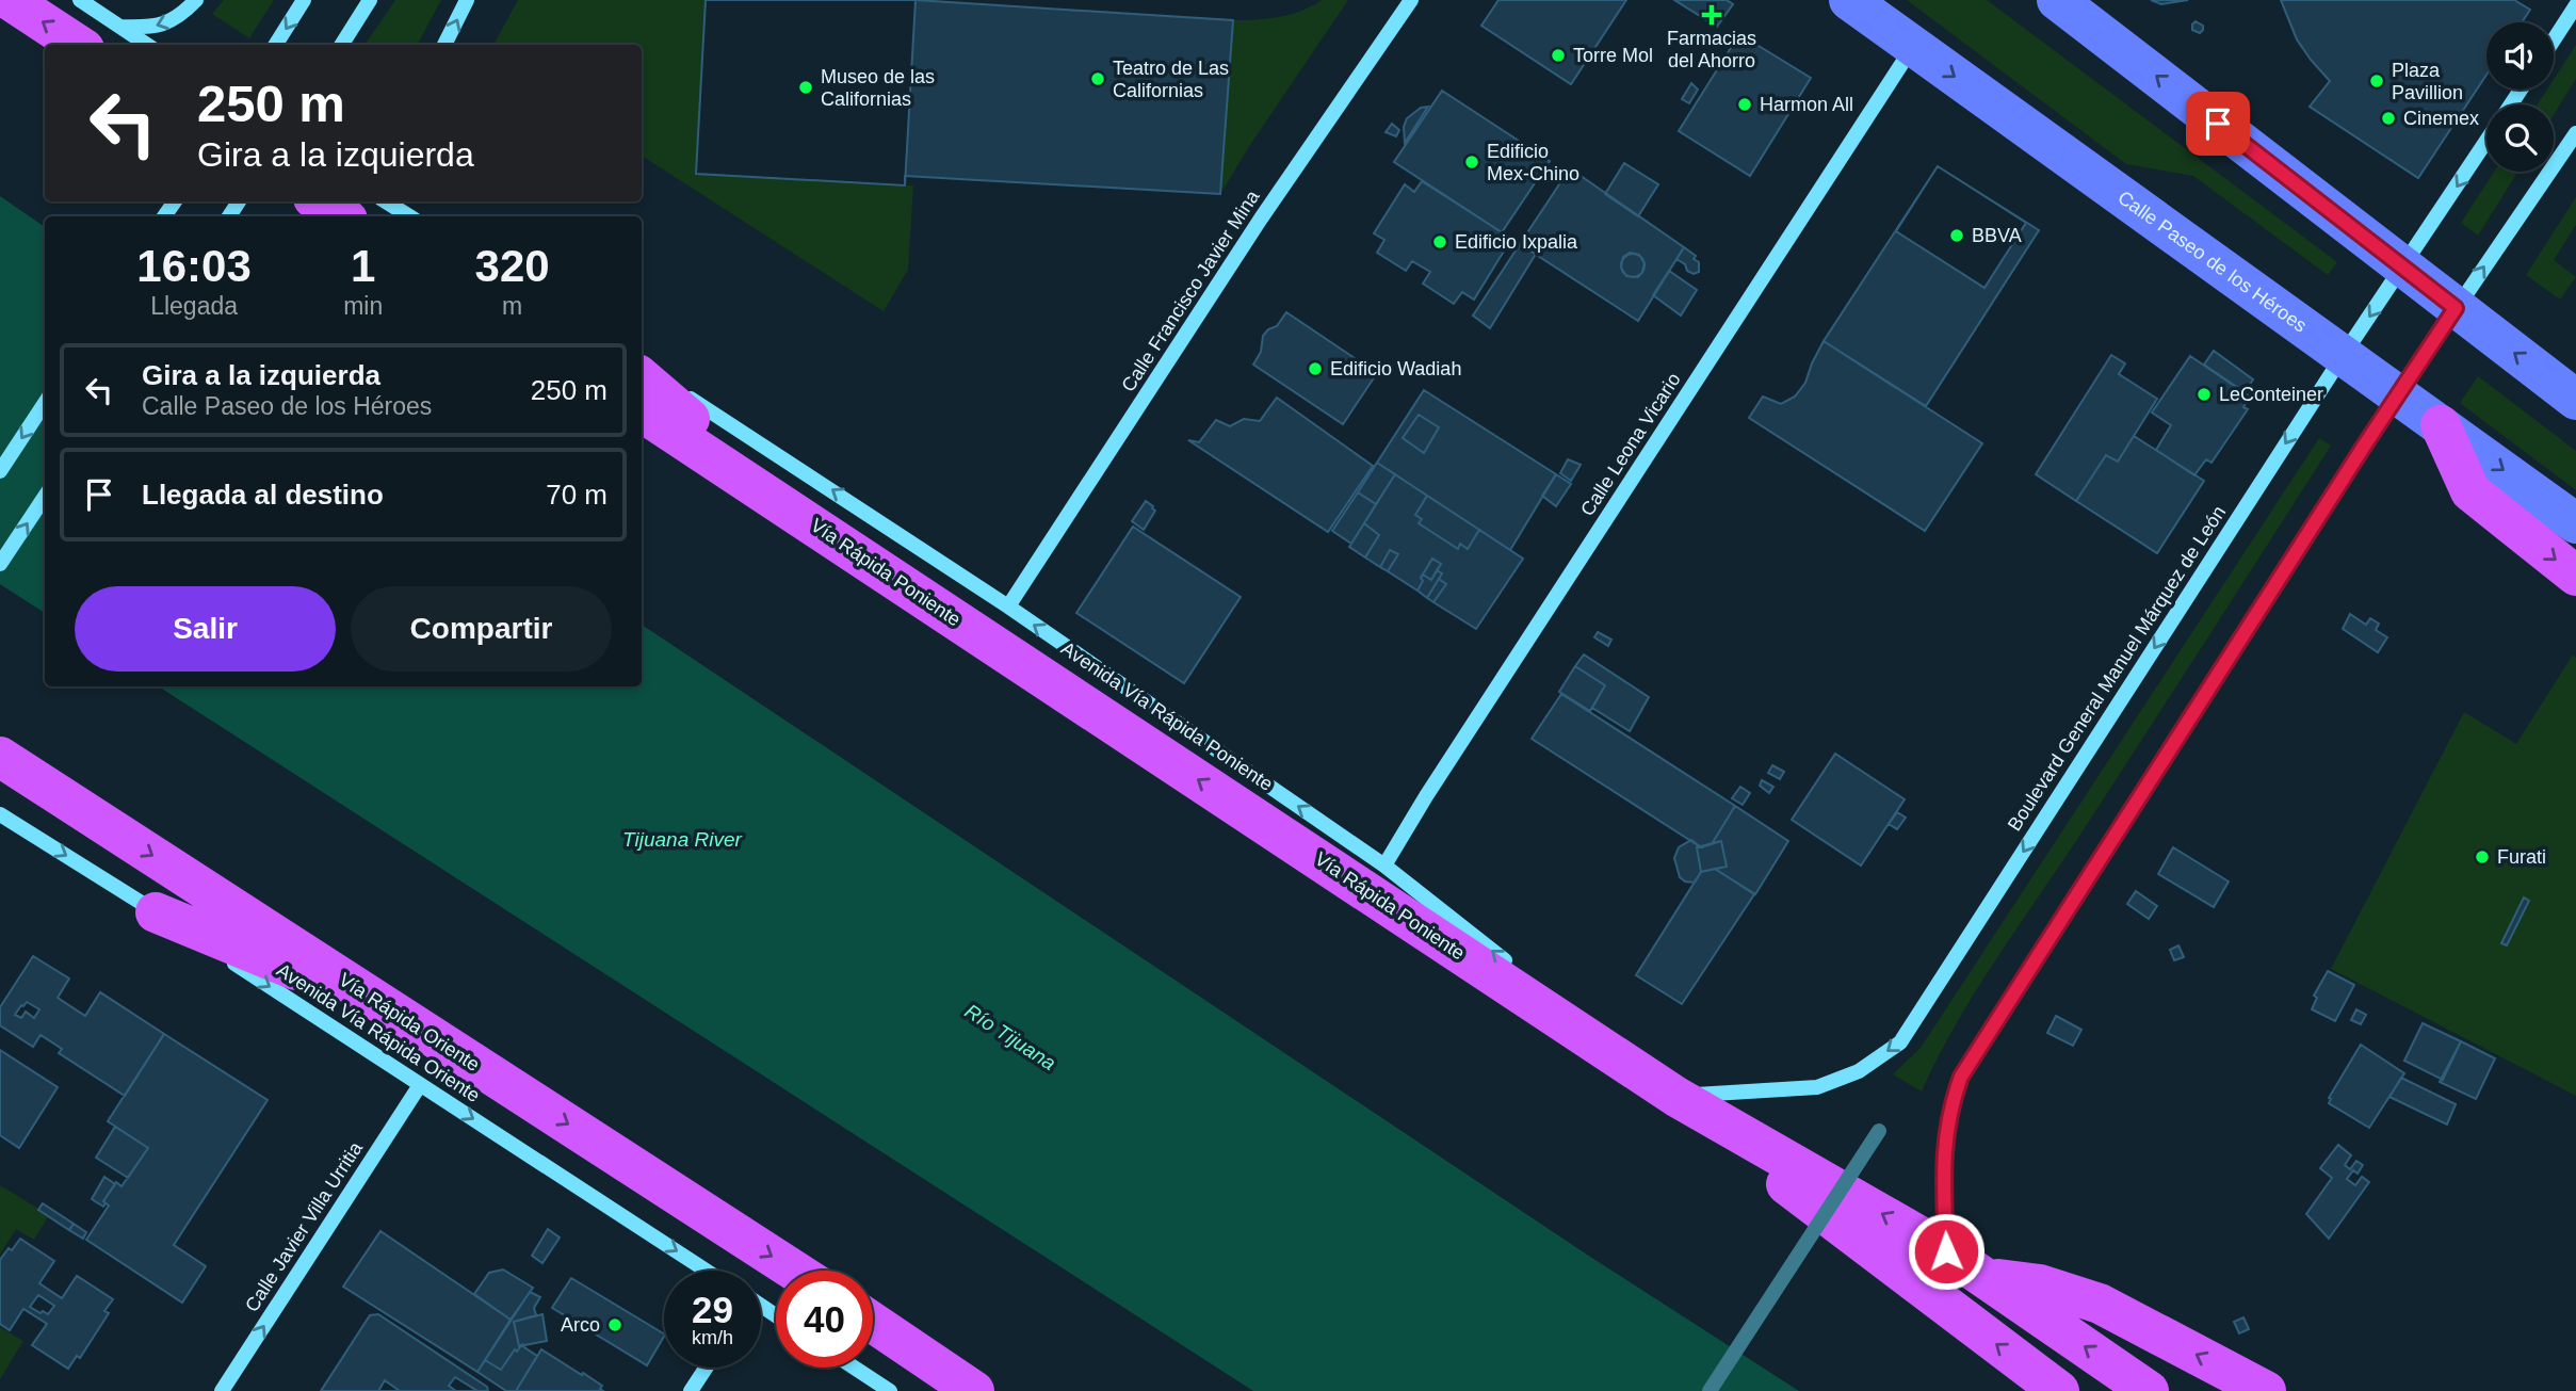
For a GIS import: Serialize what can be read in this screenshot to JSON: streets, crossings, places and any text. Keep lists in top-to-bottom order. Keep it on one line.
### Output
{"streets":{"highway":["Vía Rápida Poniente","Vía Rápida Oriente"],"main road":["Calle Paseo de los Héroes"],"street":["Calle Francisco Javier Mina","Calle Leona Vicario","Boulevard General Manuel Márquez de León","Avenida Vía Rápida Poniente","Avenida Vía Rápida Oriente","Calle Javier Villa Urritia"]},"crossings":[["Calle Paseo de los Héroes","Calle Leona Vicario"],["Calle Paseo de los Héroes","Boulevard General Manuel Márquez de León"],["Calle Francisco Javier Mina","Avenida Vía Rápida Poniente"],["Calle Leona Vicario","Avenida Vía Rápida Poniente"],["Vía Rápida Poniente","Boulevard General Manuel Márquez de León"],["Avenida Vía Rápida Oriente","Calle Javier Villa Urritia"]],"one_way":["Avenida Vía Rápida Poniente","Vía Rápida Oriente","Avenida Vía Rápida Oriente","Calle Javier Villa Urritia"],"water":["Tijuana River","Río Tijuana"],"places":{"health":["Farmacias del Ahorro"],"other":["Torre Mol","Teatro de Las Californias","Plaza Pavillion","Museo de las Californias","Harmon All","Cinemex","Edificio Mex-Chino","BBVA","Edificio Ixpalia","Edificio Wadiah","LeConteiner","Furati","Arco"]},"page":{"turn":["250 m","Gira a la izquierda"],"eta":["16:03","Llegada","1","min","320","m"],"list":[{"name":"Gira a la izquierda","note":"Calle Paseo de los Héroes","value":"250 m"},{"name":"Llegada al destino","value":"70 m"}],"buttons":["Salir","Compartir"],"speed":"29 km/h","limit":"40"}}
